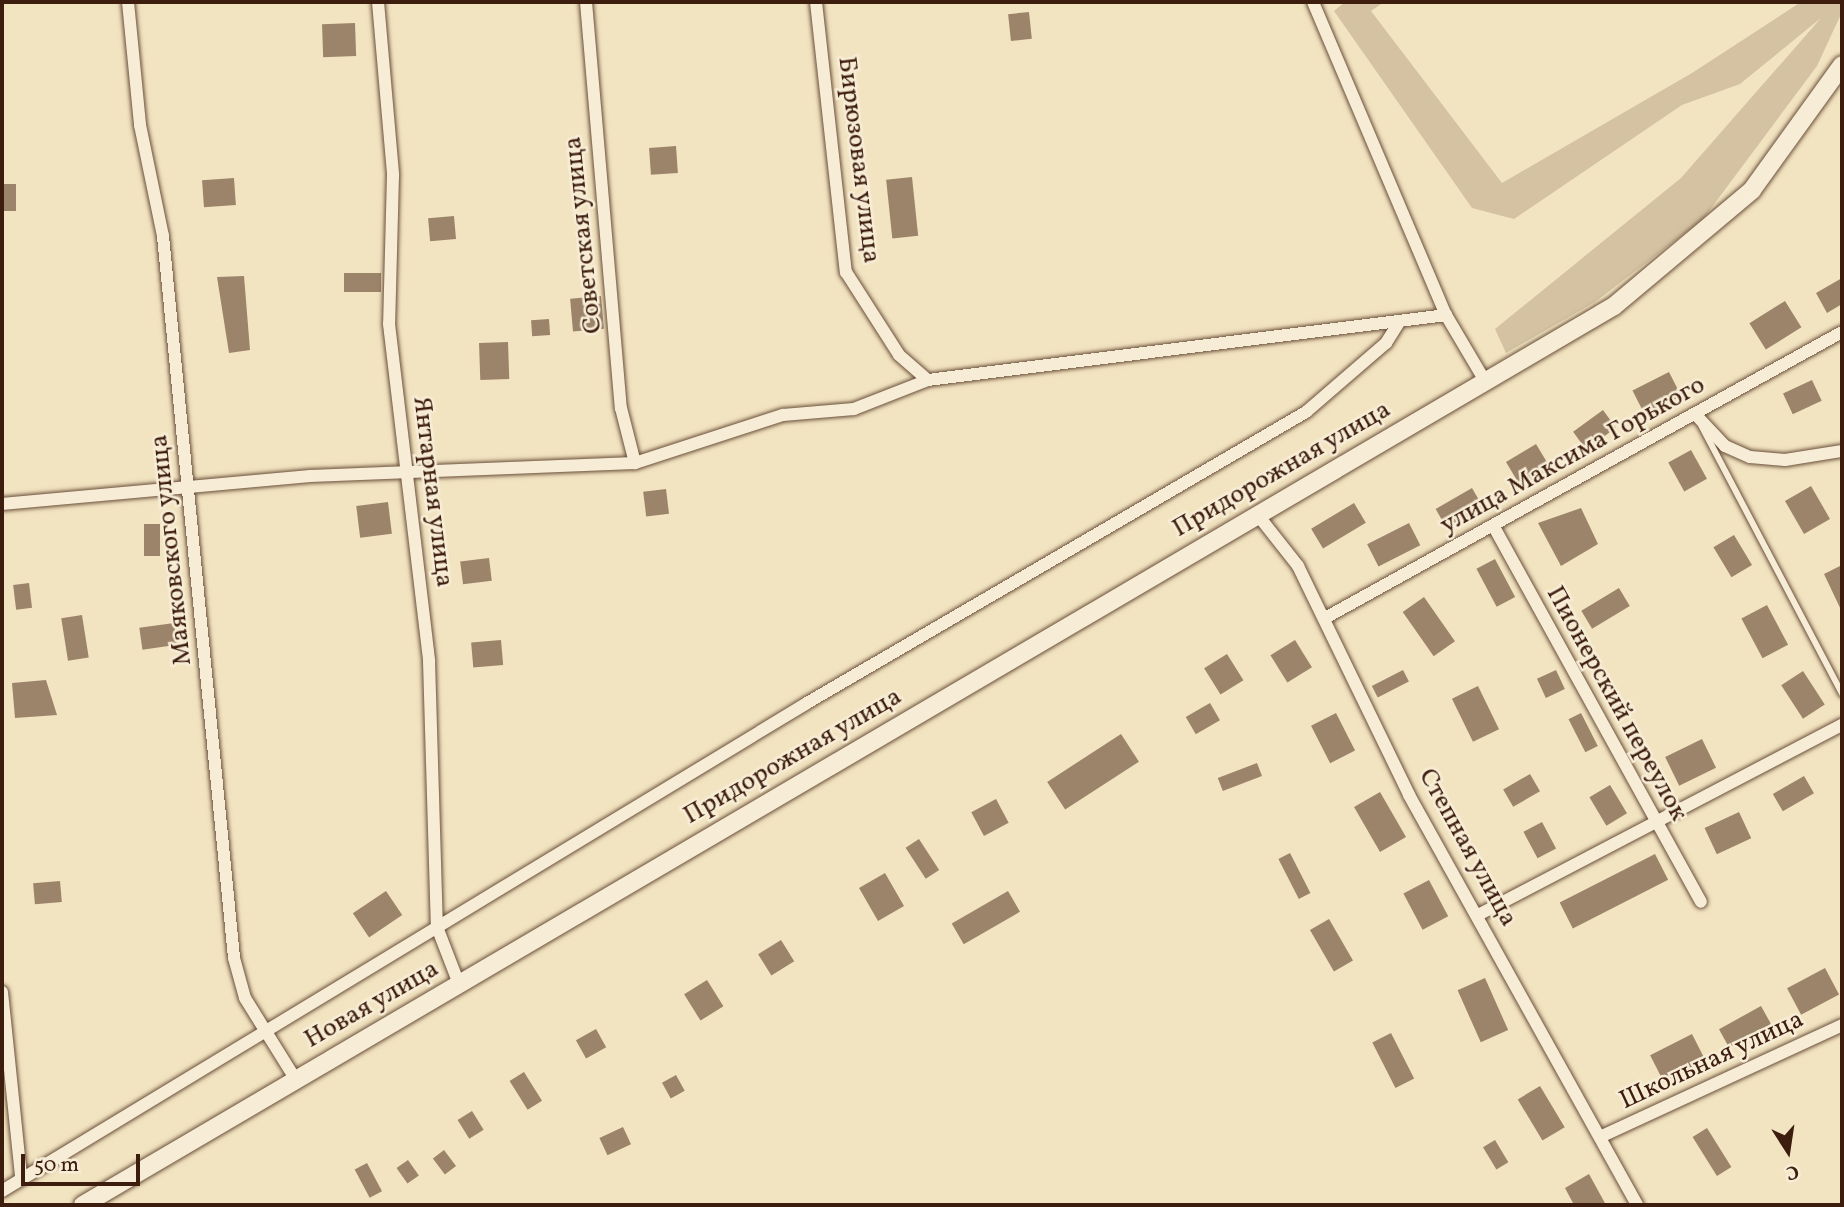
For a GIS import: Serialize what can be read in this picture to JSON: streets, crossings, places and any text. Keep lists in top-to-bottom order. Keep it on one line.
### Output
{"streets":{"street":["Бирюзовая улица","Советская улица","улица Максима Горького","Придорожная улица","Янтарная улица","Маяковского улица","Пионерский переулок","Степная улица","Новая улица","Школьная улица"]},"crossings":[["улица Максима Горького","Пионерский переулок"],["улица Максима Горького","Степная улица"],["Придорожная улица","Степная улица"],["Придорожная улица","Новая улица"],["Янтарная улица","Новая улица"],["Маяковского улица","Новая улица"],["Степная улица","Школьная улица"]],"scale_bar":"50 m","north":"bottom"}
